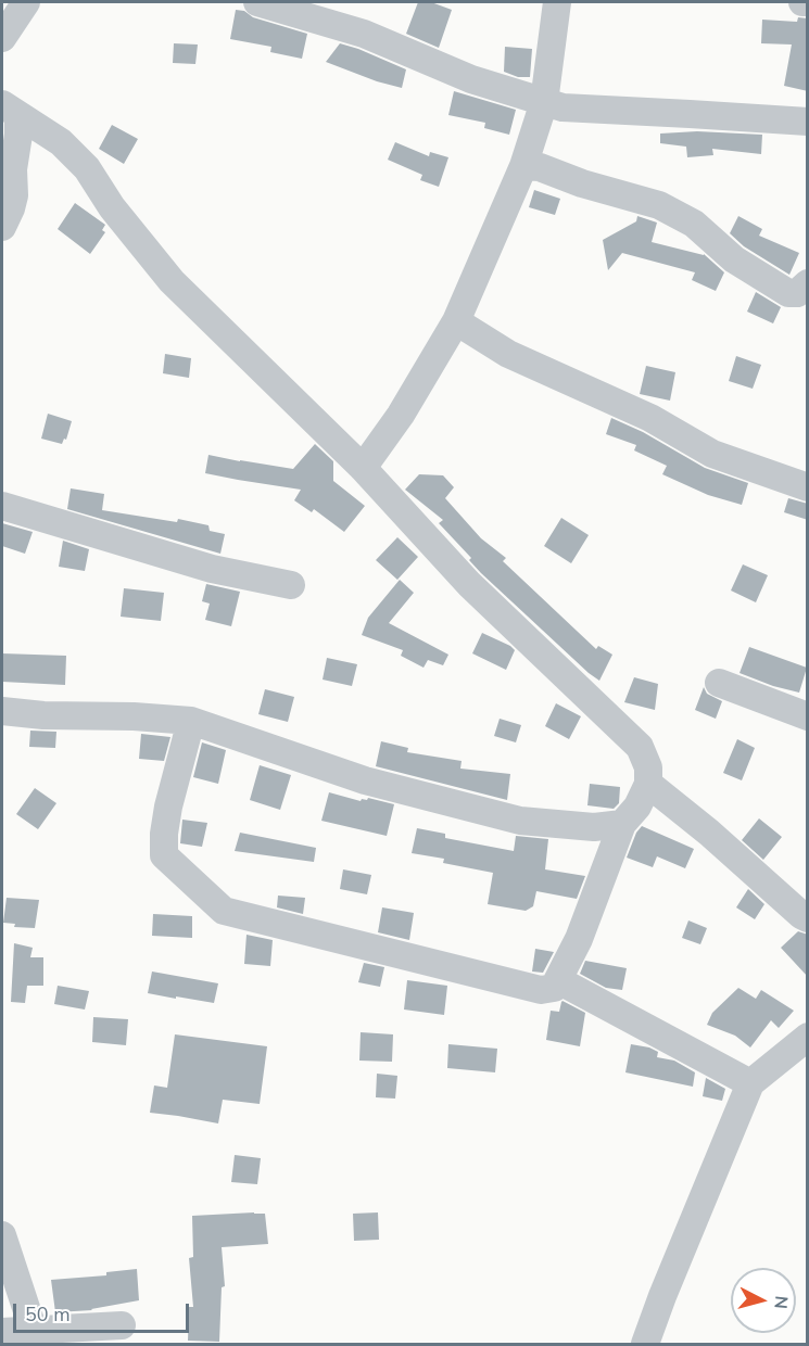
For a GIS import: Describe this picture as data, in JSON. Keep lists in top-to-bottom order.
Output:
{
  "scale_bar": "50 m",
  "north": "right"
}
